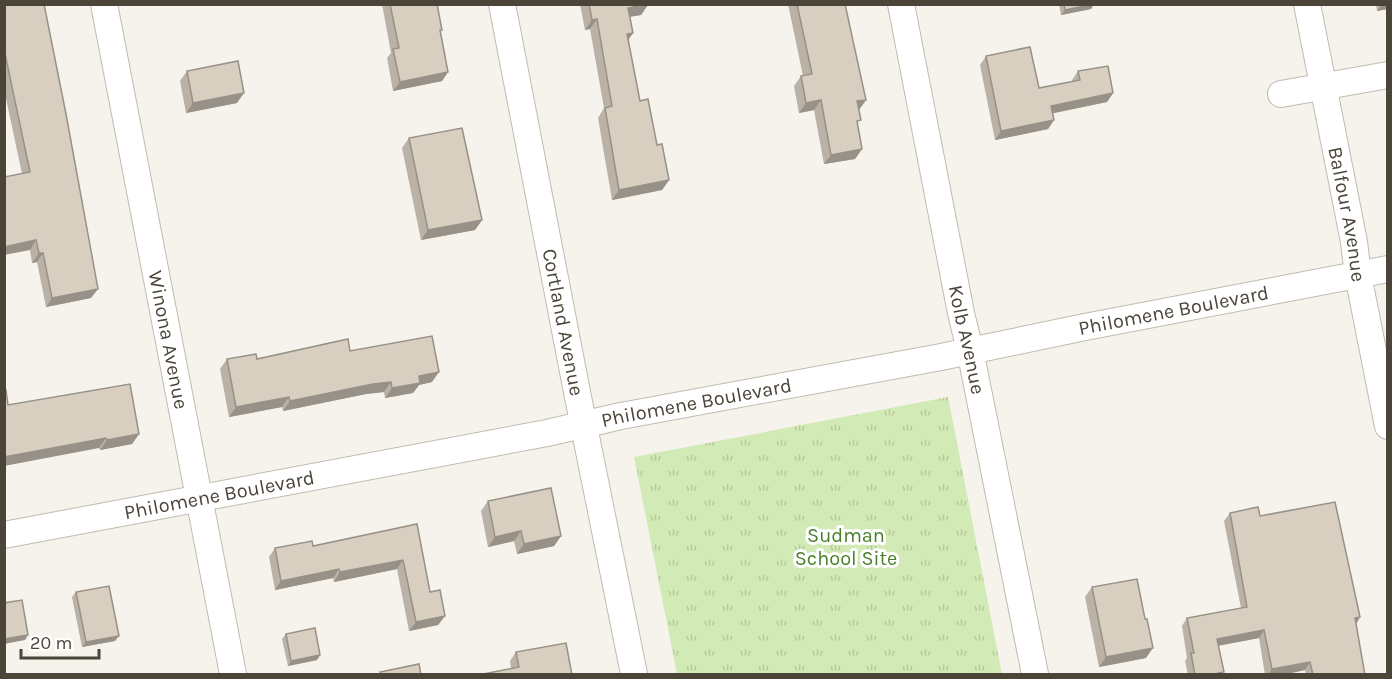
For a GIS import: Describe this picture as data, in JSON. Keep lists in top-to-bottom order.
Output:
{
  "streets": {
    "street": [
      "Balfour Avenue",
      "Philomene Boulevard",
      "Cortland Avenue",
      "Winona Avenue",
      "Kolb Avenue"
    ]
  },
  "crossings": [
    ["Balfour Avenue", "Philomene Boulevard"],
    ["Philomene Boulevard", "Cortland Avenue"],
    ["Philomene Boulevard", "Winona Avenue"],
    ["Philomene Boulevard", "Kolb Avenue"]
  ],
  "parks": ["Sudman School Site"],
  "scale_bar": "20 m"
}
